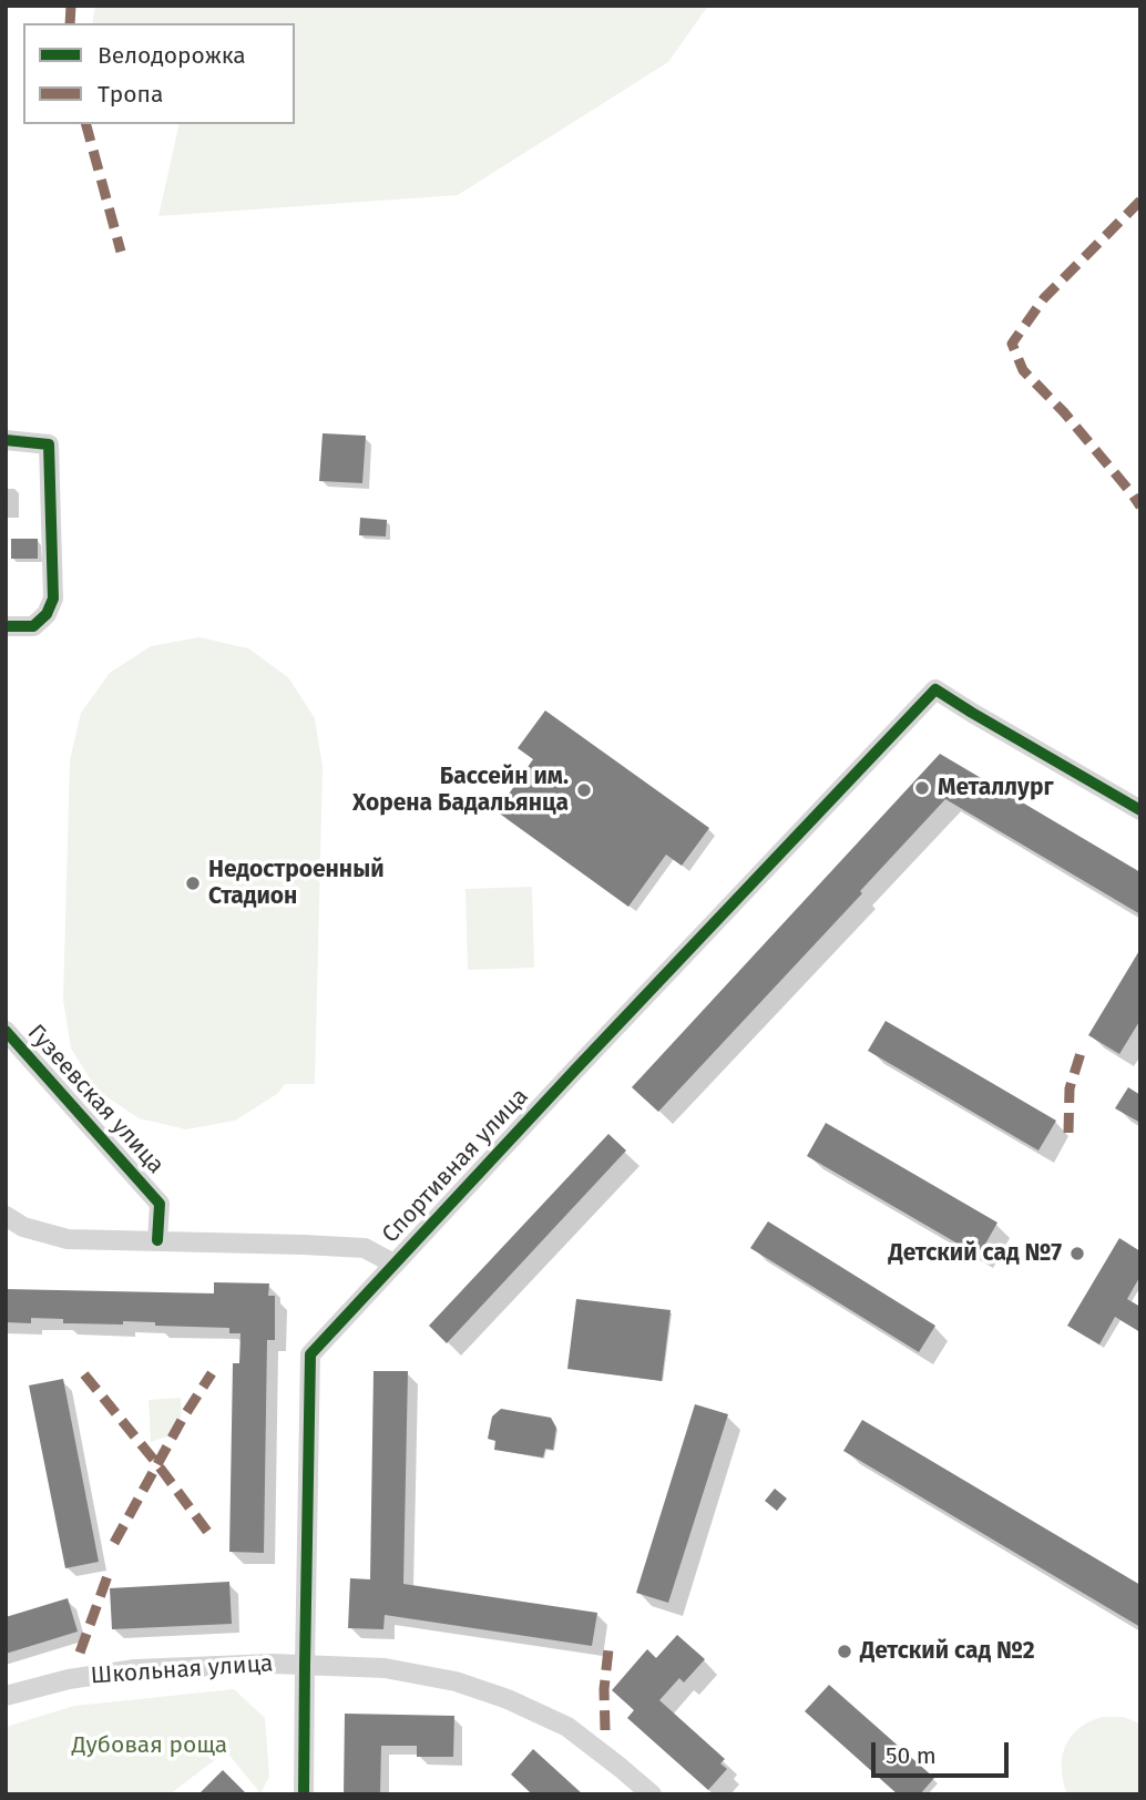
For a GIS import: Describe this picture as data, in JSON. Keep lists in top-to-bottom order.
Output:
{
  "streets": {
    "street": ["Гузеевская улица", "Спортивная улица", "Школьная улица"]
  },
  "crossings": [
    ["Спортивная улица", "Школьная улица"]
  ],
  "parks": ["Дубовая роща"],
  "places": [
    "Металлург",
    "Бассейн им. Хорена Бадальянца",
    "Недостроенный Стадион",
    "Детский сад №7",
    "Детский сад №2"
  ],
  "legend": ["Велодорожка", "Тропа"],
  "scale_bar": "50 m"
}
